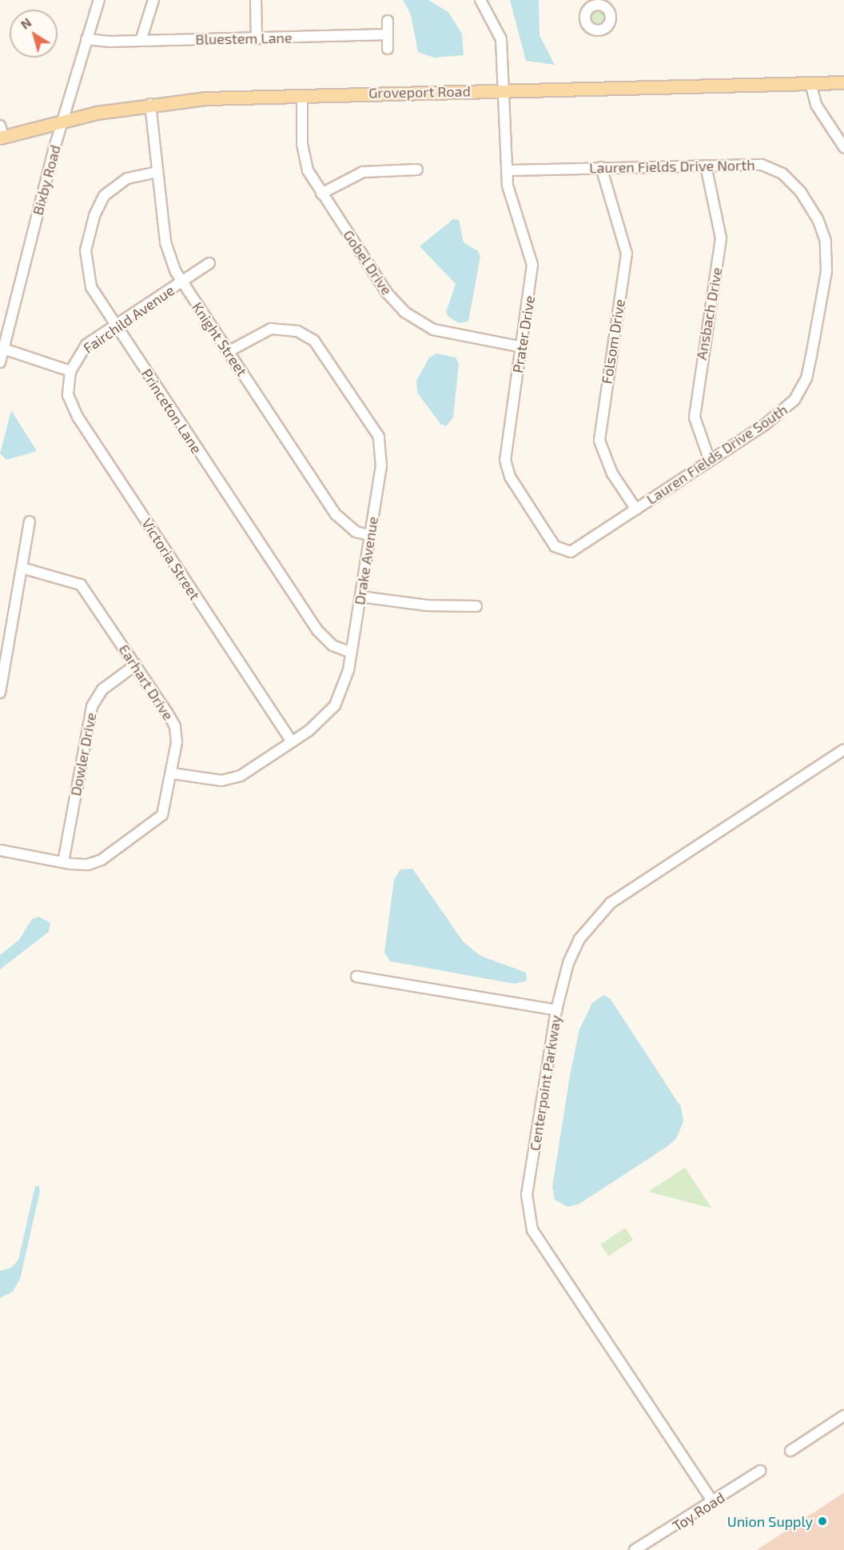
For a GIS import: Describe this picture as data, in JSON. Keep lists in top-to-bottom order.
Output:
{
  "streets": {
    "main road": ["Groveport Road"],
    "street": [
      "Bluestem Lane",
      "Lauren Fields Drive North",
      "Bixby Road",
      "Gobel Drive",
      "Ansbach Drive",
      "Fairchild Avenue",
      "Prater Drive",
      "Knight Street",
      "Folsom Drive",
      "Princeton Lane",
      "Lauren Fields Drive South",
      "Victoria Street",
      "Drake Avenue",
      "Earhart Drive",
      "Dowler Drive",
      "Centerpoint Parkway",
      "Toy Road"
    ]
  },
  "crossings": [
    ["Bluestem Lane", "Bixby Road"],
    ["Groveport Road", "Bixby Road"],
    ["Groveport Road", "Gobel Drive"],
    ["Groveport Road", "Prater Drive"],
    ["Groveport Road", "Knight Street"],
    ["Lauren Fields Drive North", "Ansbach Drive"],
    ["Lauren Fields Drive North", "Prater Drive"],
    ["Lauren Fields Drive North", "Folsom Drive"],
    ["Lauren Fields Drive North", "Lauren Fields Drive South"],
    ["Gobel Drive", "Prater Drive"],
    ["Ansbach Drive", "Lauren Fields Drive South"],
    ["Fairchild Avenue", "Knight Street"],
    ["Fairchild Avenue", "Princeton Lane"],
    ["Fairchild Avenue", "Victoria Street"],
    ["Prater Drive", "Lauren Fields Drive South"],
    ["Knight Street", "Princeton Lane"],
    ["Knight Street", "Drake Avenue"],
    ["Folsom Drive", "Lauren Fields Drive South"],
    ["Princeton Lane", "Drake Avenue"],
    ["Victoria Street", "Drake Avenue"],
    ["Drake Avenue", "Earhart Drive"],
    ["Earhart Drive", "Dowler Drive"],
    ["Centerpoint Parkway", "Toy Road"]
  ],
  "places": ["Union Supply"],
  "north": "top left"
}
